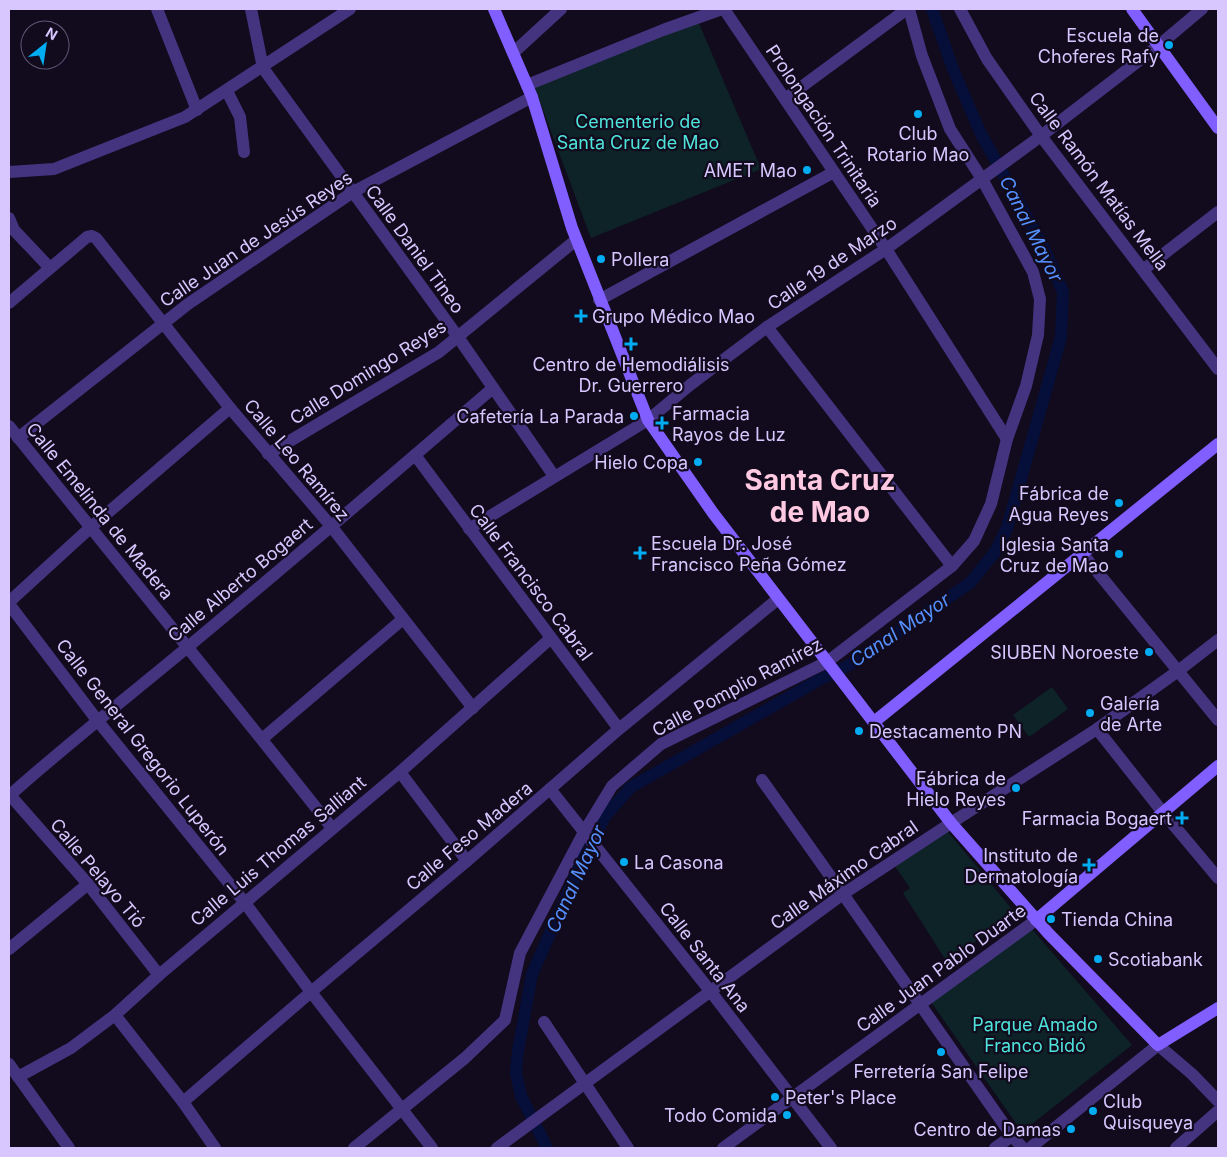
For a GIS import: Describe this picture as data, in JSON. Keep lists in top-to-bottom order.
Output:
{
  "streets": {
    "main road": ["Calle Juan Pablo Duarte"],
    "street": [
      "Prolongación Trinitaria",
      "Calle Ramón Matías Mella",
      "Calle Juan de Jesús Reyes",
      "Calle Daniel Tineo",
      "Calle 19 de Marzo",
      "Calle Domingo Reyes",
      "Calle Leo Ramírez",
      "Calle Emelinda de Madera",
      "Calle Alberto Bogaert",
      "Calle Francisco Cabral",
      "Calle Pomplio Ramírez",
      "Calle General Gregorio Luperón",
      "Calle Feso Madera",
      "Calle Luis Thomas Salliant",
      "Calle Pelayo Tió",
      "Calle Máximo Cabral",
      "Calle Santa Ana"
    ]
  },
  "crossings": [
    ["Prolongación Trinitaria", "Calle 19 de Marzo"],
    ["Prolongación Trinitaria", "Calle Pomplio Ramírez"],
    ["Calle Ramón Matías Mella", "Calle 19 de Marzo"],
    ["Calle Juan de Jesús Reyes", "Calle Daniel Tineo"],
    ["Calle Juan de Jesús Reyes", "Calle Leo Ramírez"],
    ["Calle Juan de Jesús Reyes", "Calle Emelinda de Madera"],
    ["Calle Daniel Tineo", "Calle 19 de Marzo"],
    ["Calle Daniel Tineo", "Calle Domingo Reyes"],
    ["Calle Daniel Tineo", "Calle Alberto Bogaert"],
    ["Calle 19 de Marzo", "Calle Francisco Cabral"],
    ["Calle 19 de Marzo", "Calle Pomplio Ramírez"],
    ["Calle Domingo Reyes", "Calle Leo Ramírez"],
    ["Calle Leo Ramírez", "Calle Alberto Bogaert"],
    ["Calle Leo Ramírez", "Calle Luis Thomas Salliant"],
    ["Calle Emelinda de Madera", "Calle Alberto Bogaert"],
    ["Calle Emelinda de Madera", "Calle Luis Thomas Salliant"],
    ["Calle Alberto Bogaert", "Calle Francisco Cabral"],
    ["Calle Alberto Bogaert", "Calle General Gregorio Luperón"],
    ["Calle Alberto Bogaert", "Calle Pelayo Tió"],
    ["Calle Francisco Cabral", "Calle Feso Madera"],
    ["Calle Francisco Cabral", "Calle Luis Thomas Salliant"],
    ["Calle Pomplio Ramírez", "Calle General Gregorio Luperón"],
    ["Calle Pomplio Ramírez", "Calle Santa Ana"],
    ["Calle General Gregorio Luperón", "Calle Feso Madera"],
    ["Calle General Gregorio Luperón", "Calle Luis Thomas Salliant"],
    ["Calle Feso Madera", "Calle Santa Ana"],
    ["Calle Luis Thomas Salliant", "Calle Pelayo Tió"],
    ["Calle Máximo Cabral", "Calle Santa Ana"],
    ["Calle Santa Ana", "Calle Juan Pablo Duarte"]
  ],
  "districts": ["Santa Cruz de Mao"],
  "water": ["Canal Mayor"],
  "parks": ["Cementerio de Santa Cruz de Mao", "Parque Amado Franco Bidó"],
  "places": {
    "other": [
      "Escuela de Choferes Rafy",
      "Club Rotario Mao",
      "AMET Mao",
      "Pollera",
      "Cafetería La Parada",
      "Hielo Copa",
      "Fábrica de Agua Reyes",
      "Iglesia Santa Cruz de Mao",
      "SIUBEN Noroeste",
      "Galería de Arte",
      "Destacamento PN",
      "Fábrica de Hielo Reyes",
      "La Casona",
      "Tienda China",
      "Scotiabank",
      "Ferretería San Felipe",
      "Peter's Place",
      "Club Quisqueya",
      "Todo Comida",
      "Centro de Damas"
    ],
    "health": [
      "Grupo Médico Mao",
      "Centro de Hemodiálisis Dr. Guerrero",
      "Farmacia Rayos de Luz",
      "Escuela Dr. José Francisco Peña Gómez",
      "Farmacia Bogaert",
      "Instituto de Dermatología"
    ]
  },
  "north": "top right"
}
